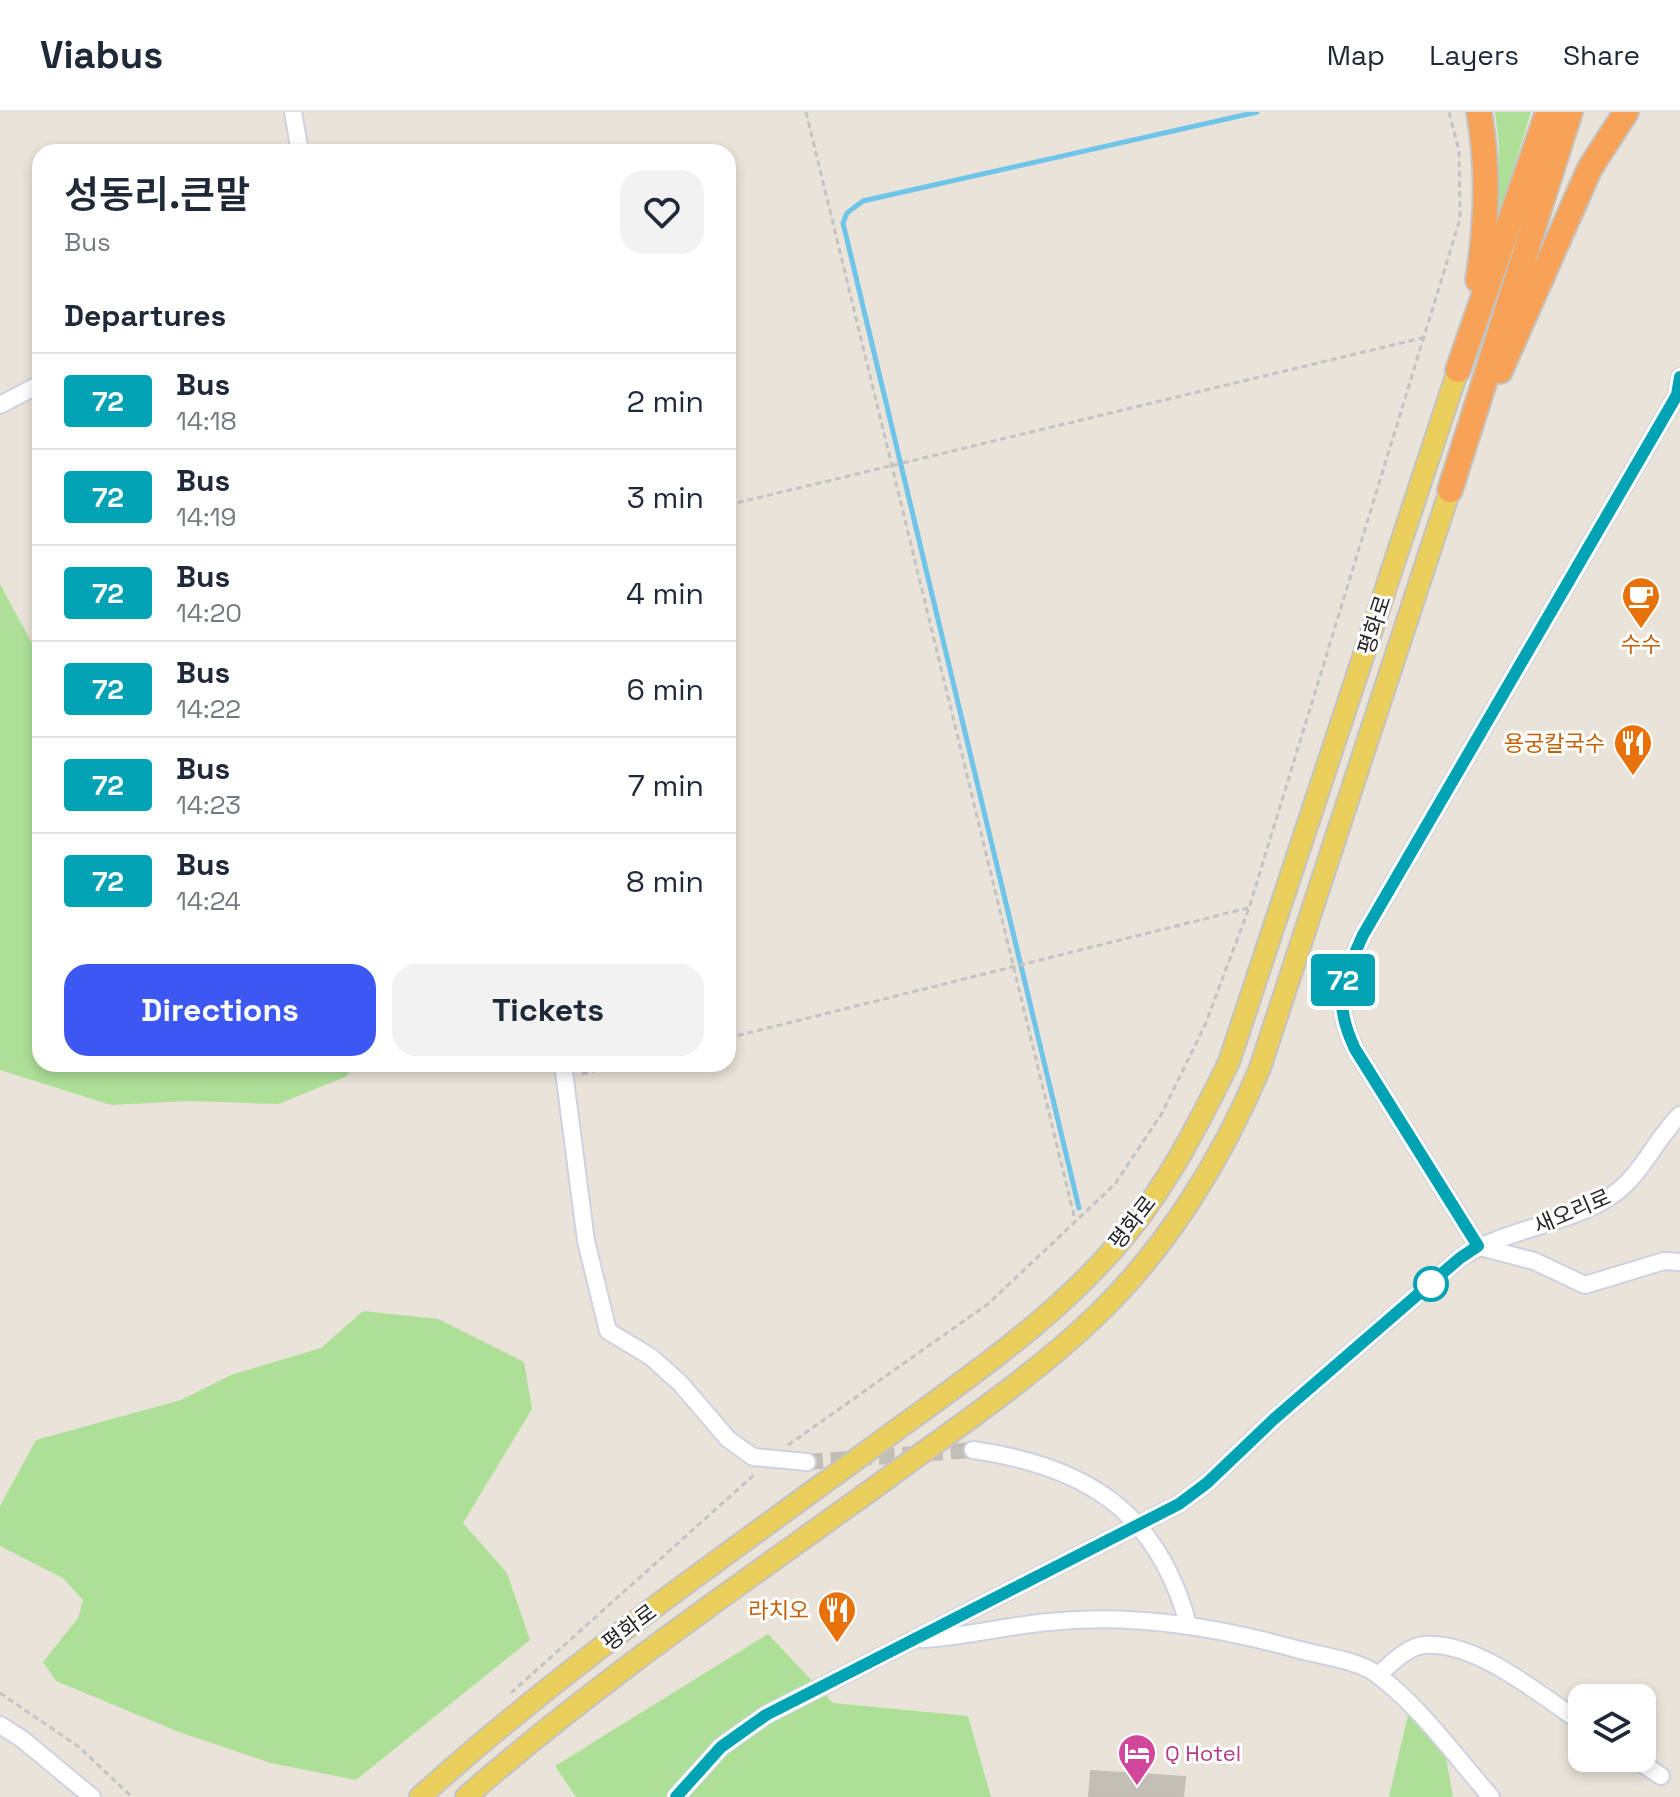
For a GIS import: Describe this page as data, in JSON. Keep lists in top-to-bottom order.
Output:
{
  "streets": {
    "main road": ["평화로"],
    "street": ["새오리로"]
  },
  "places": {
    "cafe": ["수수"],
    "restaurant": ["용궁칼국수", "라치오"],
    "hotel": ["Q Hotel"]
  },
  "lines": ["bus line 72"],
  "page": {
    "header": "Viabus",
    "nav": ["Map", "Layers", "Share"],
    "on_map": "72",
    "heading": [
      ["성동리.큰말", "Bus"],
      "Departures"
    ],
    "list": [
      {
        "mark": "72",
        "name": "Bus",
        "note": "14:18",
        "value": "2 min"
      },
      {
        "mark": "72",
        "name": "Bus",
        "note": "14:19",
        "value": "3 min"
      },
      {
        "mark": "72",
        "name": "Bus",
        "note": "14:20",
        "value": "4 min"
      },
      {
        "mark": "72",
        "name": "Bus",
        "note": "14:22",
        "value": "6 min"
      },
      {
        "mark": "72",
        "name": "Bus",
        "note": "14:23",
        "value": "7 min"
      },
      {
        "mark": "72",
        "name": "Bus",
        "note": "14:24",
        "value": "8 min"
      }
    ],
    "buttons": ["Directions", "Tickets"]
  }
}
